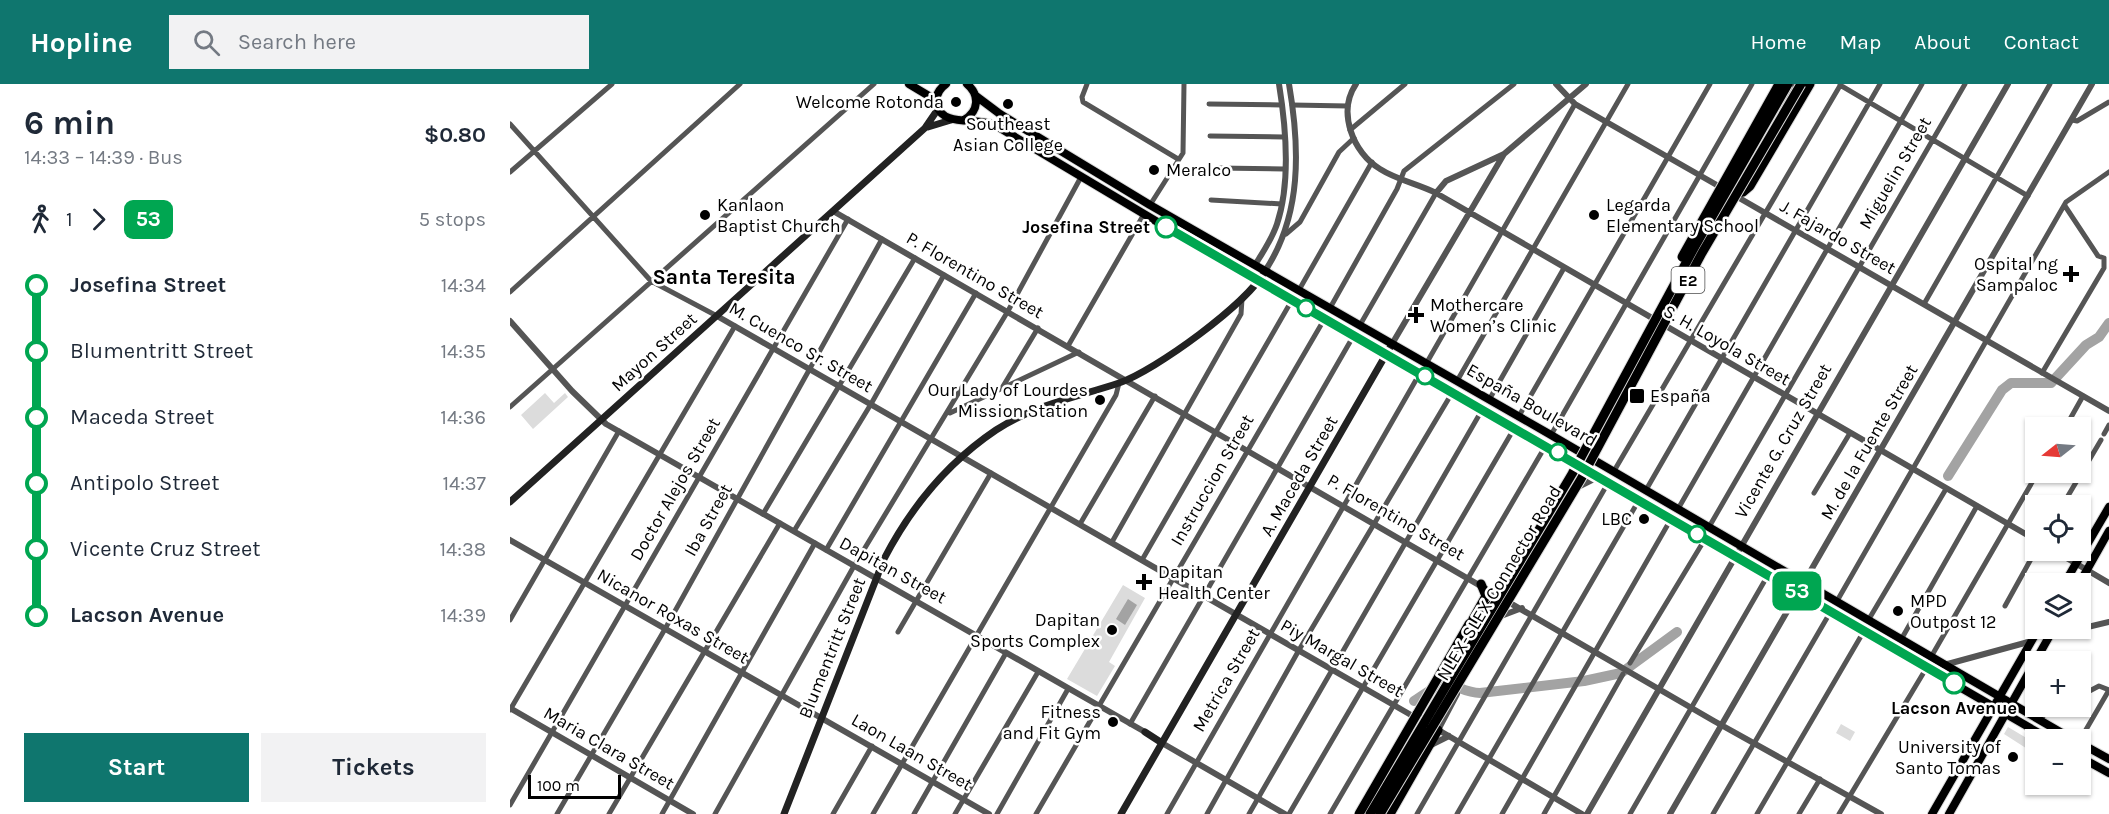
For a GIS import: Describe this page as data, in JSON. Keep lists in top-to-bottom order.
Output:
{
  "streets": {
    "highway": ["E2", "NLEX-SLEX Connector Road"],
    "main road": [
      "Mayon Street",
      "España Boulevard",
      "A. Maceda Street",
      "Dapitan Street",
      "Blumentritt Street"
    ],
    "street": [
      "Miguelin Street",
      "J. Fajardo Street",
      "P. Florentino Street",
      "S. H. Loyola Street",
      "M. Cuenco Sr. Street",
      "Vicente G. Cruz Street",
      "M. de la Fuente Street",
      "Instruccion Street",
      "Doctor Alejos Street",
      "Iba Street",
      "Nicanor Roxas Street",
      "Piy Margal Street",
      "Metrica Street",
      "Maria Clara Street",
      "Laon Laan Street"
    ]
  },
  "crossings": [
    ["Miguelin Street", "J. Fajardo Street"],
    ["Miguelin Street", "S. H. Loyola Street"],
    ["Miguelin Street", "España Boulevard"],
    ["J. Fajardo Street", "Vicente G. Cruz Street"],
    ["J. Fajardo Street", "M. de la Fuente Street"],
    ["P. Florentino Street", "Mayon Street"],
    ["P. Florentino Street", "Vicente G. Cruz Street"],
    ["P. Florentino Street", "M. de la Fuente Street"],
    ["P. Florentino Street", "A. Maceda Street"],
    ["P. Florentino Street", "Instruccion Street"],
    ["P. Florentino Street", "Doctor Alejos Street"],
    ["P. Florentino Street", "Iba Street"],
    ["P. Florentino Street", "Blumentritt Street"],
    ["P. Florentino Street", "Metrica Street"],
    ["S. H. Loyola Street", "Vicente G. Cruz Street"],
    ["S. H. Loyola Street", "M. de la Fuente Street"],
    ["S. H. Loyola Street", "A. Maceda Street"],
    ["M. Cuenco Sr. Street", "Mayon Street"],
    ["M. Cuenco Sr. Street", "Doctor Alejos Street"],
    ["M. Cuenco Sr. Street", "Iba Street"],
    ["M. Cuenco Sr. Street", "Blumentritt Street"],
    ["M. Cuenco Sr. Street", "Piy Margal Street"],
    ["Mayon Street", "España Boulevard"],
    ["Mayon Street", "Dapitan Street"],
    ["España Boulevard", "Vicente G. Cruz Street"],
    ["España Boulevard", "M. de la Fuente Street"],
    ["España Boulevard", "A. Maceda Street"],
    ["España Boulevard", "Instruccion Street"],
    ["España Boulevard", "Blumentritt Street"],
    ["España Boulevard", "Metrica Street"],
    ["A. Maceda Street", "Dapitan Street"],
    ["A. Maceda Street", "Piy Margal Street"],
    ["Instruccion Street", "Dapitan Street"],
    ["Instruccion Street", "Piy Margal Street"],
    ["Doctor Alejos Street", "Dapitan Street"],
    ["Doctor Alejos Street", "Nicanor Roxas Street"],
    ["Doctor Alejos Street", "Maria Clara Street"],
    ["Iba Street", "Dapitan Street"],
    ["Iba Street", "Nicanor Roxas Street"],
    ["Iba Street", "Maria Clara Street"],
    ["Dapitan Street", "Blumentritt Street"],
    ["Dapitan Street", "Metrica Street"],
    ["Nicanor Roxas Street", "Blumentritt Street"],
    ["Nicanor Roxas Street", "Laon Laan Street"],
    ["Blumentritt Street", "Piy Margal Street"],
    ["Blumentritt Street", "Laon Laan Street"],
    ["Piy Margal Street", "Metrica Street"]
  ],
  "districts": ["Santa Teresita"],
  "places": {
    "other": [
      "Welcome Rotonda",
      "Southeast Asian College",
      "Meralco",
      "Kanlaon Baptist Church",
      "Legarda Elementary School",
      "Josefina Street",
      "Our Lady of Lourdes Mission Station",
      "LBC",
      "MPD Outpost 12",
      "Dapitan Sports Complex",
      "Lacson Avenue",
      "Fitness and Fit Gym",
      "University of Santo Tomas"
    ],
    "health": ["Ospital ng Sampaloc", "Mothercare Women’s Clinic", "Dapitan Health Center"],
    "transit": ["España"]
  },
  "lines": ["bus line 53"],
  "scale_bar": "100 m",
  "north": "left",
  "page": {
    "header": "Hopline",
    "search": "Search here",
    "nav": [
      "Home",
      "Map",
      "About",
      "Contact"
    ],
    "heading": ["6 min", "14:33 – 14:39 · Bus", "$0.80"],
    "on_map": "53",
    "legs": ["1", "53", "5 stops"],
    "list": [
      {
        "name": "Josefina Street",
        "value": "14:34"
      },
      {
        "name": "Blumentritt Street",
        "value": "14:35"
      },
      {
        "name": "Maceda Street",
        "value": "14:36"
      },
      {
        "name": "Antipolo Street",
        "value": "14:37"
      },
      {
        "name": "Vicente Cruz Street",
        "value": "14:38"
      },
      {
        "name": "Lacson Avenue",
        "value": "14:39"
      }
    ],
    "map_buttons": ["+", "−"],
    "buttons": ["Start", "Tickets"],
    "scale": "100 m"
  }
}
